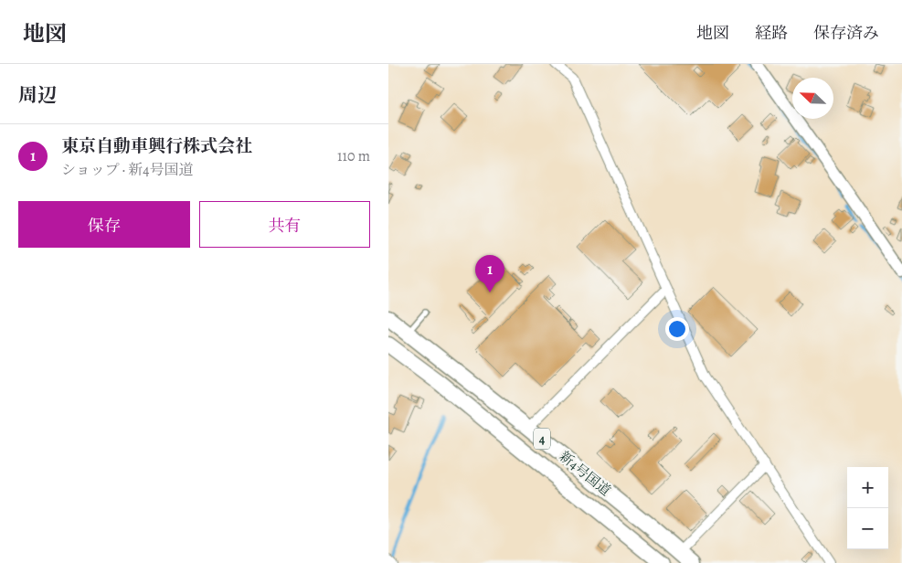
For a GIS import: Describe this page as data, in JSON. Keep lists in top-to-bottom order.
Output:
{
  "streets": {
    "highway": ["4", "新4号国道"]
  },
  "north": "top left",
  "page": {
    "header": "地図",
    "nav": ["地図", "経路", "保存済み"],
    "heading": "周辺",
    "list": [
      {
        "mark": "1",
        "name": "東京自動車興行株式会社",
        "note": "ショップ · 新4号国道",
        "value": "110 m"
      }
    ],
    "buttons": ["保存", "共有"],
    "pins": "1",
    "map_buttons": ["+", "−"]
  }
}
